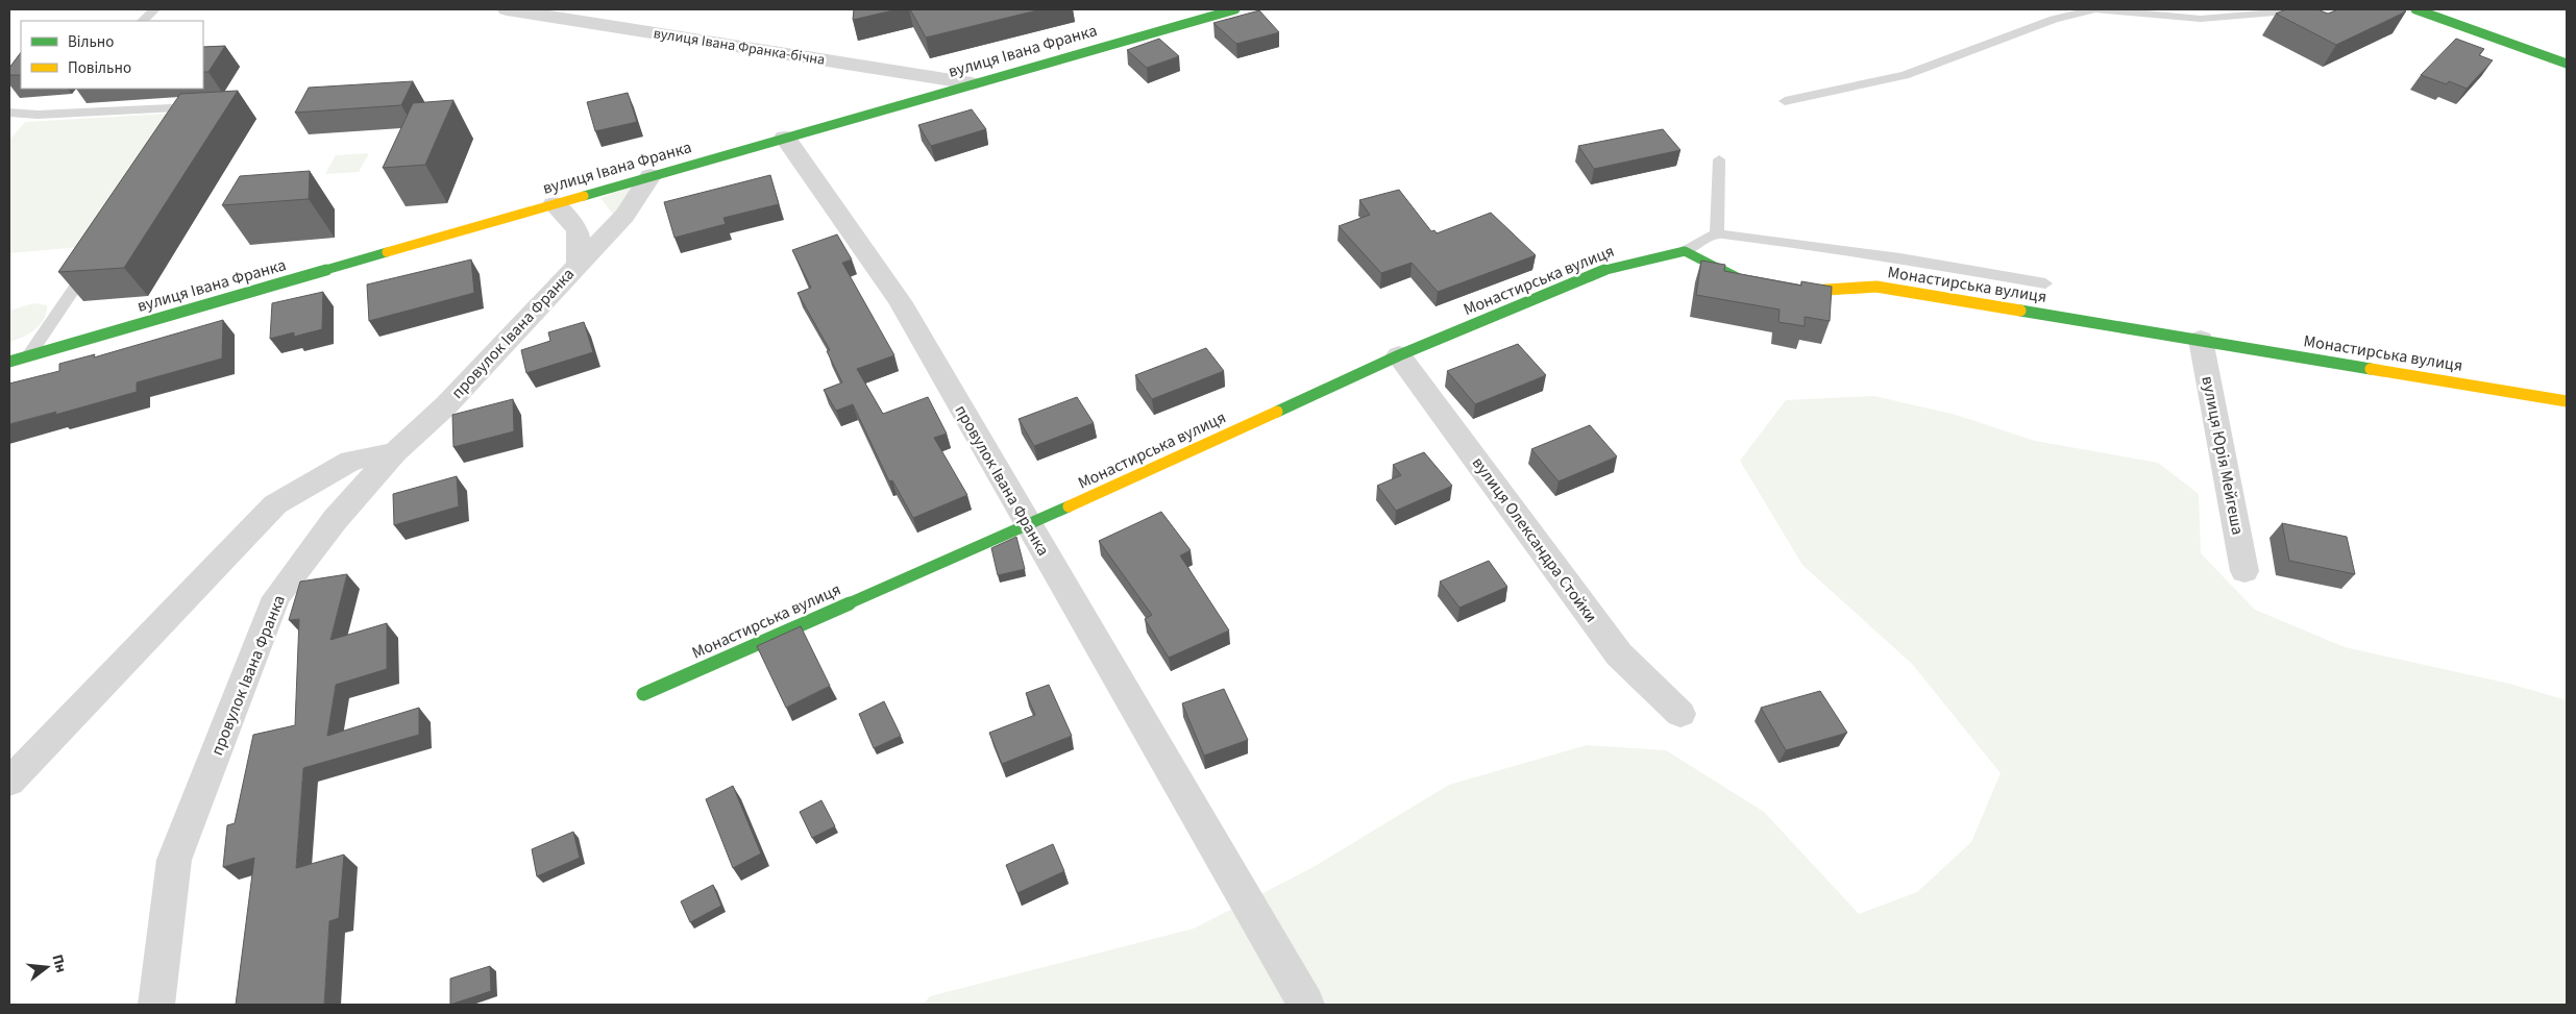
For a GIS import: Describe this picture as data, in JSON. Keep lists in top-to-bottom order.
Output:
{
  "streets": {
    "street": [
      "вулиця Івана Франка-бічна",
      "вулиця Івана Франка",
      "Монастирська вулиця",
      "провулок Івана Франка",
      "вулиця Юрія Мейгеша",
      "вулиця Олександра Стойки"
    ]
  },
  "crossings": [
    ["вулиця Івана Франка-бічна", "вулиця Івана Франка"],
    ["вулиця Івана Франка", "провулок Івана Франка"],
    ["Монастирська вулиця", "провулок Івана Франка"],
    ["Монастирська вулиця", "вулиця Юрія Мейгеша"],
    ["Монастирська вулиця", "вулиця Олександра Стойки"]
  ],
  "legend": ["Вільно", "Повільно"],
  "north": "right"
}
